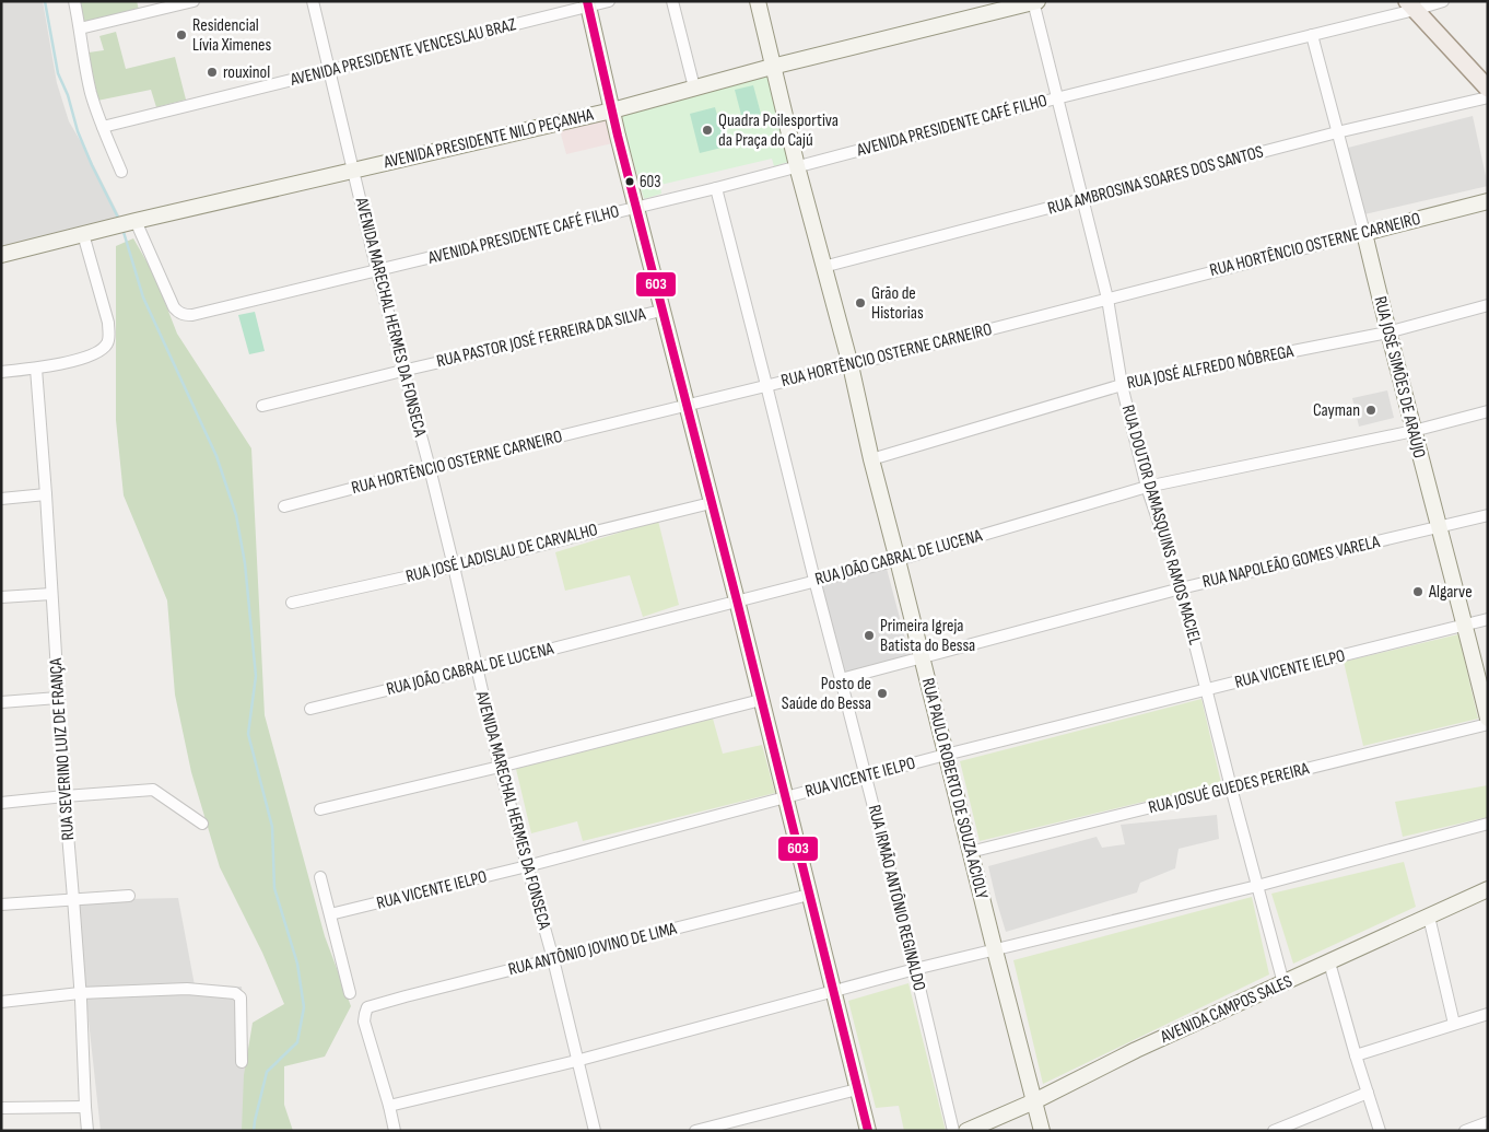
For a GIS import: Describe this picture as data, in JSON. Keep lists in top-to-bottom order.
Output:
{
  "streets": {
    "street": [
      "AVENIDA PRESIDENTE VENCESLAU BRAZ",
      "AVENIDA PRESIDENTE CAFÉ FILHO",
      "AVENIDA PRESIDENTE NILO PEÇANHA",
      "RUA AMBROSINA SOARES DOS SANTOS",
      "RUA HORTÊNCIO OSTERNE CARNEIRO",
      "AVENIDA MARECHAL HERMES DA FONSECA",
      "RUA PASTOR JOSÉ FERREIRA DA SILVA",
      "RUA JOSÉ ALFREDO NÓBREGA",
      "RUA JOSÉ SIMÕES DE ARAÚJO",
      "RUA DOUTOR DAMASQUINS RAMOS MACIEL",
      "RUA JOSÉ LADISLAU DE CARVALHO",
      "RUA JOÃO CABRAL DE LUCENA",
      "RUA NAPOLEÃO GOMES VARELA",
      "RUA VICENTE IELPO",
      "RUA SEVERINO LUIZ DE FRANÇA",
      "RUA PAULO ROBERTO DE SOUZA ACIOLY",
      "RUA JOSUÉ GUEDES PEREIRA",
      "RUA IRMÃO ANTÔNIO REGINALDO",
      "RUA ANTÔNIO JOVINO DE LIMA",
      "AVENIDA CAMPOS SALES"
    ]
  },
  "crossings": [
    ["AVENIDA PRESIDENTE VENCESLAU BRAZ", "AVENIDA MARECHAL HERMES DA FONSECA"],
    ["AVENIDA PRESIDENTE CAFÉ FILHO", "AVENIDA PRESIDENTE NILO PEÇANHA"],
    ["AVENIDA PRESIDENTE CAFÉ FILHO", "AVENIDA MARECHAL HERMES DA FONSECA"],
    ["AVENIDA PRESIDENTE CAFÉ FILHO", "RUA JOSÉ SIMÕES DE ARAÚJO"],
    ["AVENIDA PRESIDENTE CAFÉ FILHO", "RUA DOUTOR DAMASQUINS RAMOS MACIEL"],
    ["AVENIDA PRESIDENTE CAFÉ FILHO", "RUA PAULO ROBERTO DE SOUZA ACIOLY"],
    ["AVENIDA PRESIDENTE CAFÉ FILHO", "RUA IRMÃO ANTÔNIO REGINALDO"],
    ["AVENIDA PRESIDENTE NILO PEÇANHA", "AVENIDA MARECHAL HERMES DA FONSECA"],
    ["AVENIDA PRESIDENTE NILO PEÇANHA", "RUA DOUTOR DAMASQUINS RAMOS MACIEL"],
    ["AVENIDA PRESIDENTE NILO PEÇANHA", "RUA PAULO ROBERTO DE SOUZA ACIOLY"],
    ["RUA AMBROSINA SOARES DOS SANTOS", "RUA JOSÉ SIMÕES DE ARAÚJO"],
    ["RUA AMBROSINA SOARES DOS SANTOS", "RUA DOUTOR DAMASQUINS RAMOS MACIEL"],
    ["RUA AMBROSINA SOARES DOS SANTOS", "RUA PAULO ROBERTO DE SOUZA ACIOLY"],
    ["RUA HORTÊNCIO OSTERNE CARNEIRO", "AVENIDA MARECHAL HERMES DA FONSECA"],
    ["RUA HORTÊNCIO OSTERNE CARNEIRO", "RUA JOSÉ SIMÕES DE ARAÚJO"],
    ["RUA HORTÊNCIO OSTERNE CARNEIRO", "RUA DOUTOR DAMASQUINS RAMOS MACIEL"],
    ["RUA HORTÊNCIO OSTERNE CARNEIRO", "RUA PAULO ROBERTO DE SOUZA ACIOLY"],
    ["RUA HORTÊNCIO OSTERNE CARNEIRO", "RUA IRMÃO ANTÔNIO REGINALDO"],
    ["AVENIDA MARECHAL HERMES DA FONSECA", "RUA PASTOR JOSÉ FERREIRA DA SILVA"],
    ["AVENIDA MARECHAL HERMES DA FONSECA", "RUA JOSÉ LADISLAU DE CARVALHO"],
    ["AVENIDA MARECHAL HERMES DA FONSECA", "RUA JOÃO CABRAL DE LUCENA"],
    ["AVENIDA MARECHAL HERMES DA FONSECA", "RUA VICENTE IELPO"],
    ["AVENIDA MARECHAL HERMES DA FONSECA", "RUA ANTÔNIO JOVINO DE LIMA"],
    ["RUA JOSÉ ALFREDO NÓBREGA", "RUA JOSÉ SIMÕES DE ARAÚJO"],
    ["RUA JOSÉ ALFREDO NÓBREGA", "RUA DOUTOR DAMASQUINS RAMOS MACIEL"],
    ["RUA JOSÉ ALFREDO NÓBREGA", "RUA PAULO ROBERTO DE SOUZA ACIOLY"],
    ["RUA JOSÉ SIMÕES DE ARAÚJO", "RUA JOÃO CABRAL DE LUCENA"],
    ["RUA JOSÉ SIMÕES DE ARAÚJO", "RUA NAPOLEÃO GOMES VARELA"],
    ["RUA JOSÉ SIMÕES DE ARAÚJO", "RUA VICENTE IELPO"],
    ["RUA DOUTOR DAMASQUINS RAMOS MACIEL", "RUA JOÃO CABRAL DE LUCENA"],
    ["RUA DOUTOR DAMASQUINS RAMOS MACIEL", "RUA NAPOLEÃO GOMES VARELA"],
    ["RUA DOUTOR DAMASQUINS RAMOS MACIEL", "RUA VICENTE IELPO"],
    ["RUA DOUTOR DAMASQUINS RAMOS MACIEL", "RUA JOSUÉ GUEDES PEREIRA"],
    ["RUA DOUTOR DAMASQUINS RAMOS MACIEL", "AVENIDA CAMPOS SALES"],
    ["RUA JOÃO CABRAL DE LUCENA", "RUA PAULO ROBERTO DE SOUZA ACIOLY"],
    ["RUA JOÃO CABRAL DE LUCENA", "RUA IRMÃO ANTÔNIO REGINALDO"],
    ["RUA NAPOLEÃO GOMES VARELA", "RUA PAULO ROBERTO DE SOUZA ACIOLY"],
    ["RUA NAPOLEÃO GOMES VARELA", "RUA IRMÃO ANTÔNIO REGINALDO"],
    ["RUA VICENTE IELPO", "RUA PAULO ROBERTO DE SOUZA ACIOLY"],
    ["RUA VICENTE IELPO", "RUA IRMÃO ANTÔNIO REGINALDO"],
    ["RUA PAULO ROBERTO DE SOUZA ACIOLY", "RUA JOSUÉ GUEDES PEREIRA"],
    ["RUA PAULO ROBERTO DE SOUZA ACIOLY", "AVENIDA CAMPOS SALES"]
  ],
  "places": [
    "Residencial Lívia Ximenes",
    "rouxinol",
    "Quadra Poilesportiva da Praça do Cajú",
    "603",
    "Grão de Historias",
    "Cayman",
    "Algarve",
    "Primeira Igreja Batista do Bessa",
    "Posto de Saúde do Bessa"
  ],
  "lines": ["transit line 603"]
}
